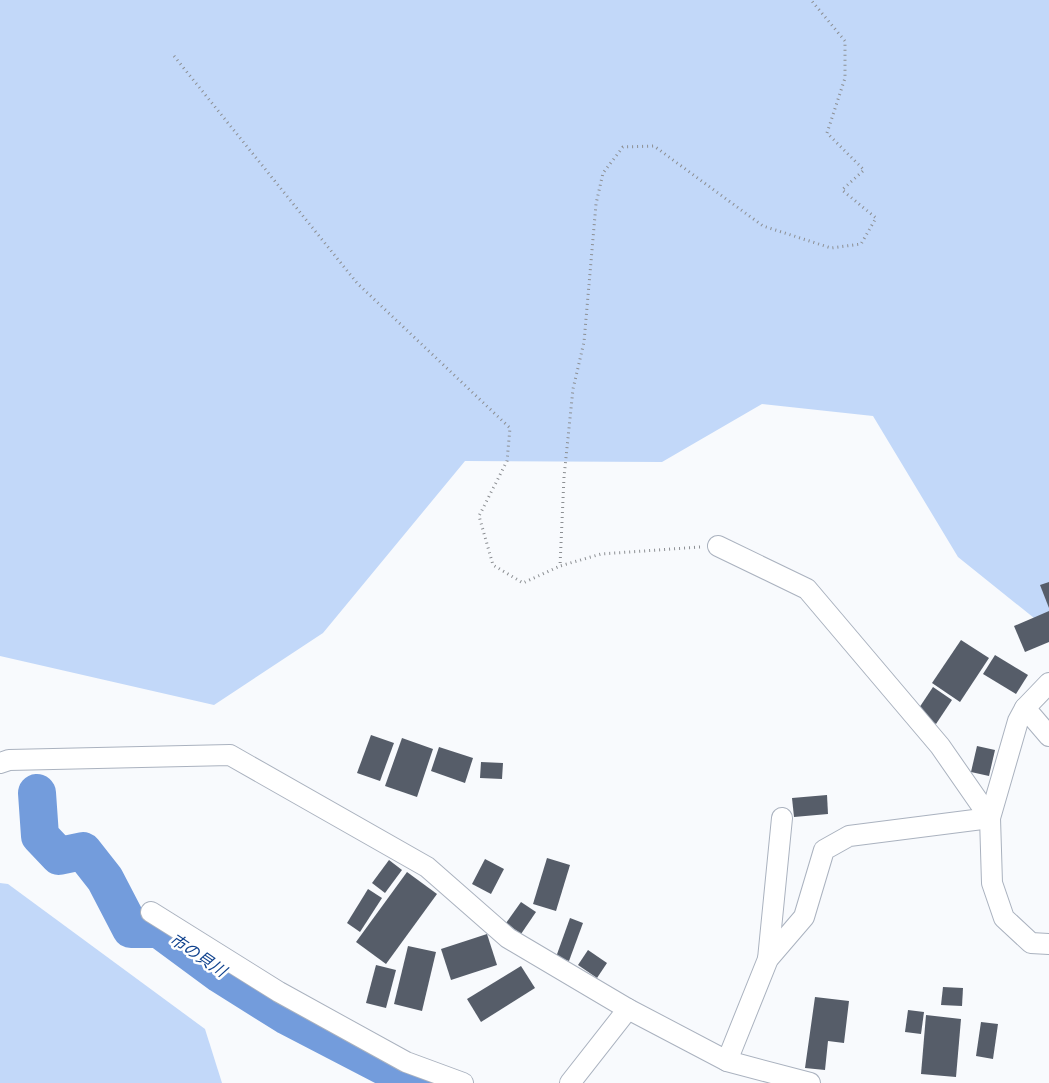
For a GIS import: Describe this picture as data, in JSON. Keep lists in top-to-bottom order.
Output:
{
  "water": ["市の貝川"]
}
